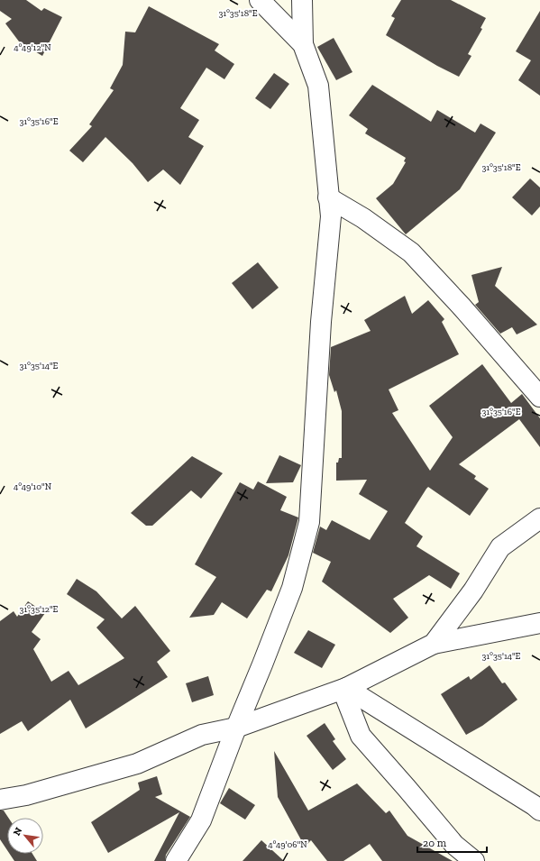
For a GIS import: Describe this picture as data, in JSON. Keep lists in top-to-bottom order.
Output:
{
  "scale_bar": "20 m",
  "north": "top left",
  "coordinates": [
    "31°35'18\"E",
    "4°49'12\"N",
    "31°35'16\"E",
    "31°35'14\"E",
    "4°49'10\"N",
    "31°35'12\"E",
    "4°49'06\"N"
  ]
}
